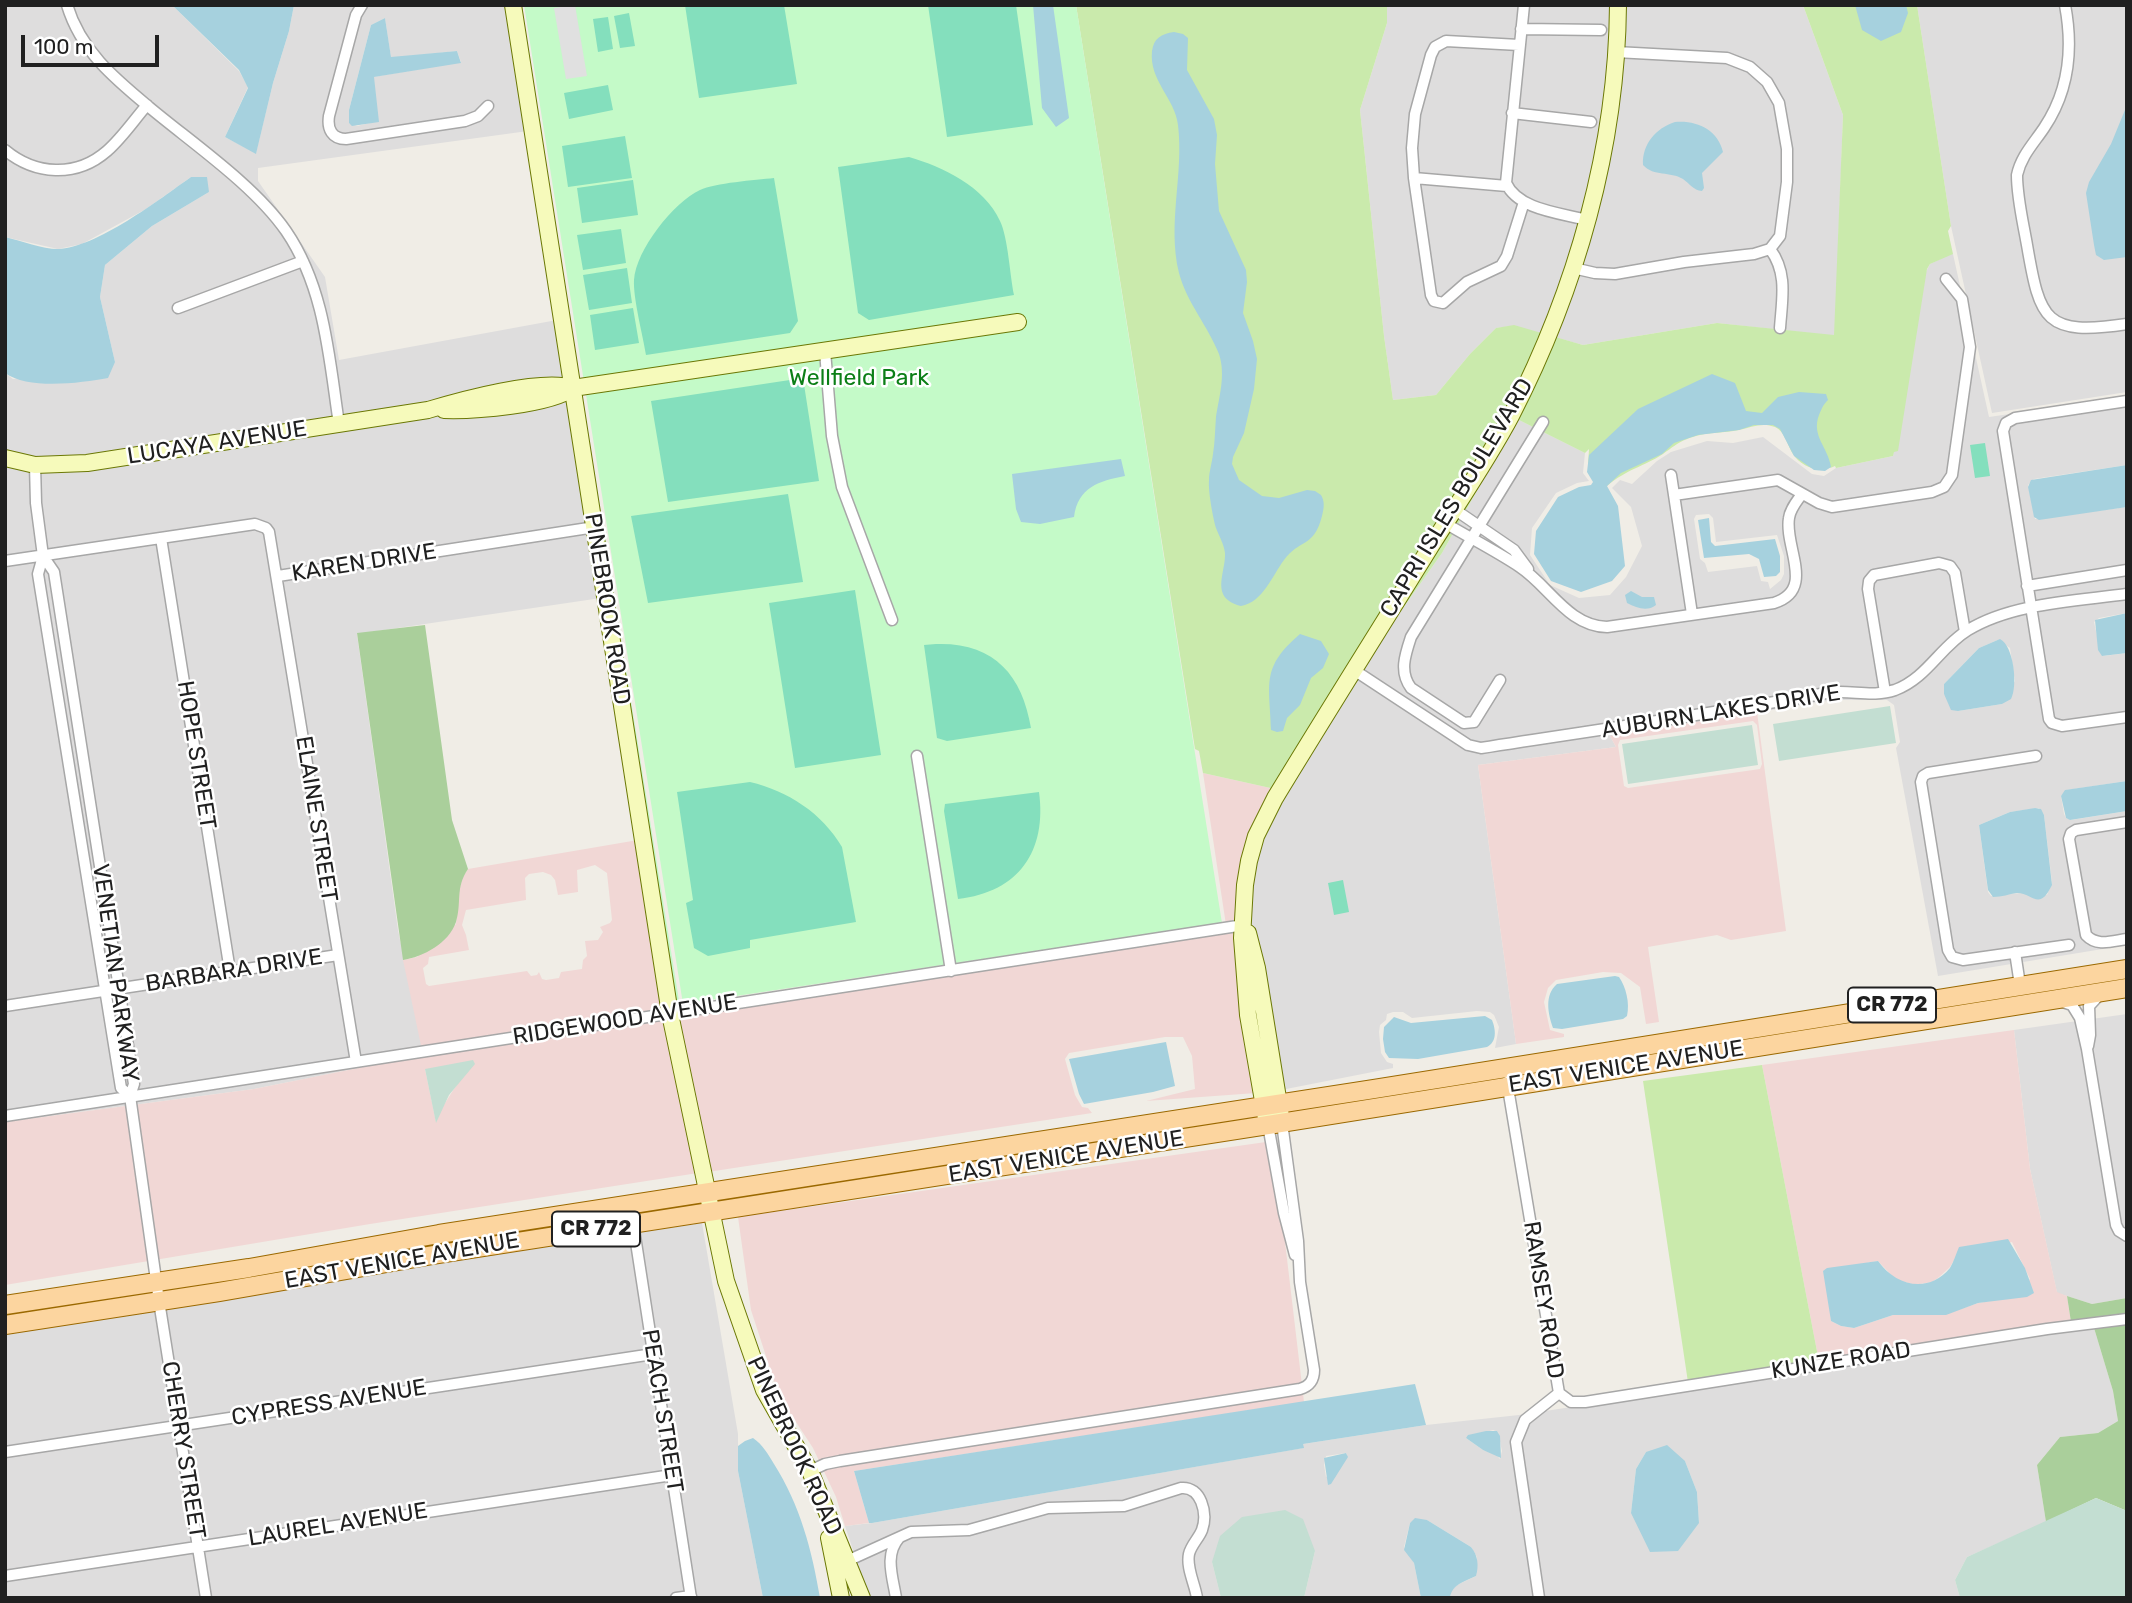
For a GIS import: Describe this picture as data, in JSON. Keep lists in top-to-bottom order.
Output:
{
  "streets": {
    "main road": ["CR 772", "EAST VENICE AVENUE"],
    "street": [
      "LUCAYA AVENUE",
      "CAPRI ISLES BOULEVARD",
      "KAREN DRIVE",
      "PINEBROOK ROAD",
      "AUBURN LAKES DRIVE",
      "HOPE STREET",
      "ELAINE STREET",
      "BARBARA DRIVE",
      "VENETIAN PARKWAY",
      "RIDGEWOOD AVENUE",
      "RAMSEY ROAD",
      "KUNZE ROAD",
      "CYPRESS AVENUE",
      "PEACH STREET",
      "CHERRY STREET",
      "LAUREL AVENUE"
    ]
  },
  "crossings": [
    ["LUCAYA AVENUE", "PINEBROOK ROAD"],
    ["LUCAYA AVENUE", "VENETIAN PARKWAY"],
    ["CAPRI ISLES BOULEVARD", "AUBURN LAKES DRIVE"],
    ["CAPRI ISLES BOULEVARD", "RIDGEWOOD AVENUE"],
    ["CAPRI ISLES BOULEVARD", "EAST VENICE AVENUE"],
    ["KAREN DRIVE", "PINEBROOK ROAD"],
    ["KAREN DRIVE", "HOPE STREET"],
    ["KAREN DRIVE", "ELAINE STREET"],
    ["KAREN DRIVE", "VENETIAN PARKWAY"],
    ["PINEBROOK ROAD", "RIDGEWOOD AVENUE"],
    ["PINEBROOK ROAD", "EAST VENICE AVENUE"],
    ["HOPE STREET", "BARBARA DRIVE"],
    ["ELAINE STREET", "BARBARA DRIVE"],
    ["ELAINE STREET", "RIDGEWOOD AVENUE"],
    ["BARBARA DRIVE", "VENETIAN PARKWAY"],
    ["VENETIAN PARKWAY", "RIDGEWOOD AVENUE"],
    ["VENETIAN PARKWAY", "CHERRY STREET"],
    ["RIDGEWOOD AVENUE", "CHERRY STREET"],
    ["EAST VENICE AVENUE", "RAMSEY ROAD"],
    ["EAST VENICE AVENUE", "PEACH STREET"],
    ["EAST VENICE AVENUE", "CHERRY STREET"],
    ["RAMSEY ROAD", "KUNZE ROAD"],
    ["CYPRESS AVENUE", "PEACH STREET"],
    ["CYPRESS AVENUE", "CHERRY STREET"],
    ["PEACH STREET", "LAUREL AVENUE"],
    ["CHERRY STREET", "LAUREL AVENUE"]
  ],
  "parks": ["Wellfield Park"],
  "scale_bar": "100 m"
}
